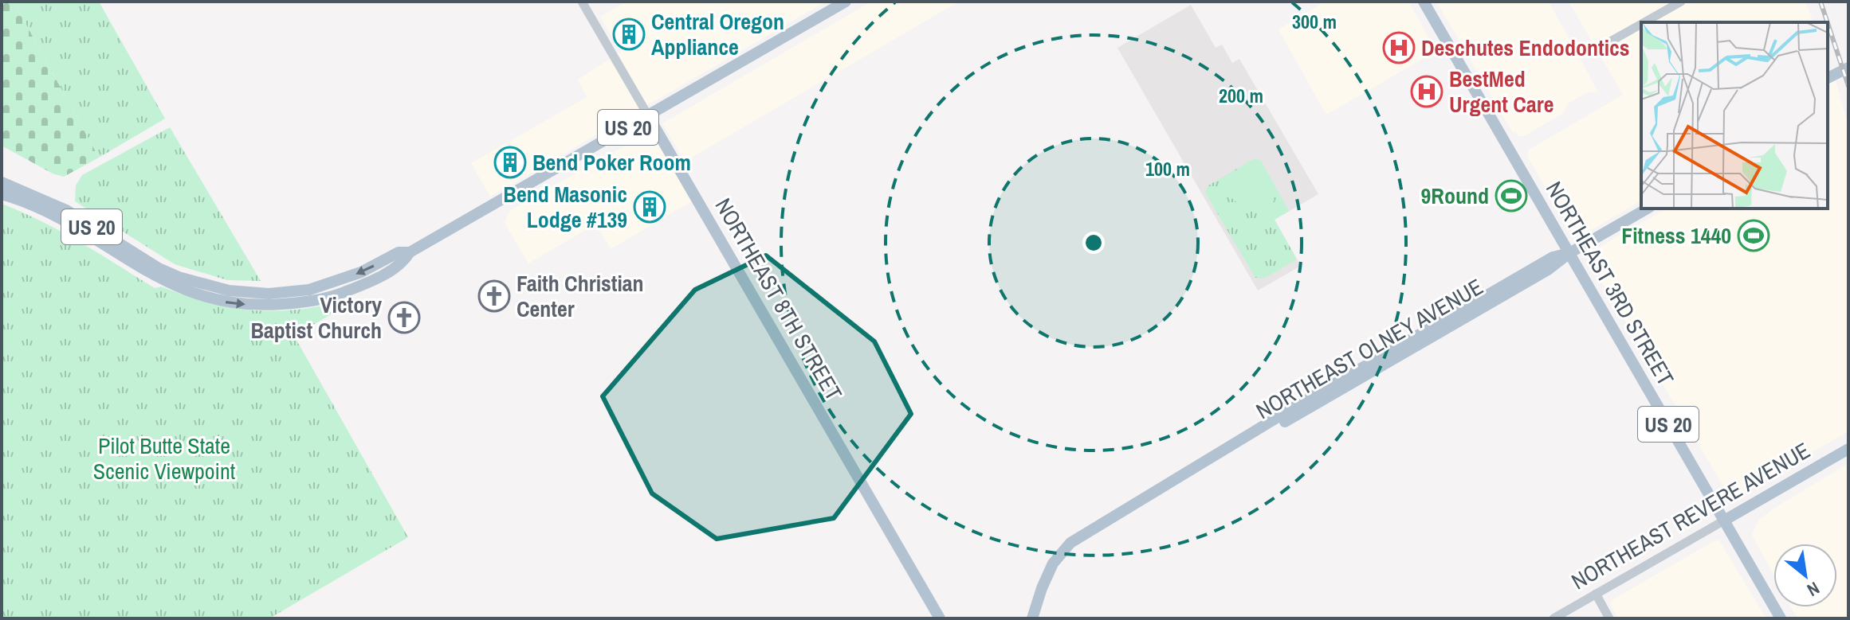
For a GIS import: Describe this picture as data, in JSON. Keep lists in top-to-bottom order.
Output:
{
  "streets": {
    "main road": [
      "US 20",
      "NORTHEAST 3RD STREET",
      "NORTHEAST 8TH STREET",
      "NORTHEAST OLNEY AVENUE",
      "NORTHEAST REVERE AVENUE"
    ]
  },
  "crossings": [
    ["US 20", "NORTHEAST 8TH STREET"],
    ["NORTHEAST 3RD STREET", "NORTHEAST OLNEY AVENUE"],
    ["NORTHEAST 3RD STREET", "NORTHEAST REVERE AVENUE"]
  ],
  "parks": ["Pilot Butte State Scenic Viewpoint"],
  "places": {
    "building": ["Central Oregon Appliance", "Bend Poker Room", "Bend Masonic Lodge #139"],
    "hospital": ["Deschutes Endodontics", "BestMed Urgent Care"],
    "sports": ["9Round", "Fitness 1440"],
    "church": ["Faith Christian Center", "Victory Baptist Church"]
  },
  "north": "bottom right",
  "rings": ["300 m", "200 m", "100 m"]
}
